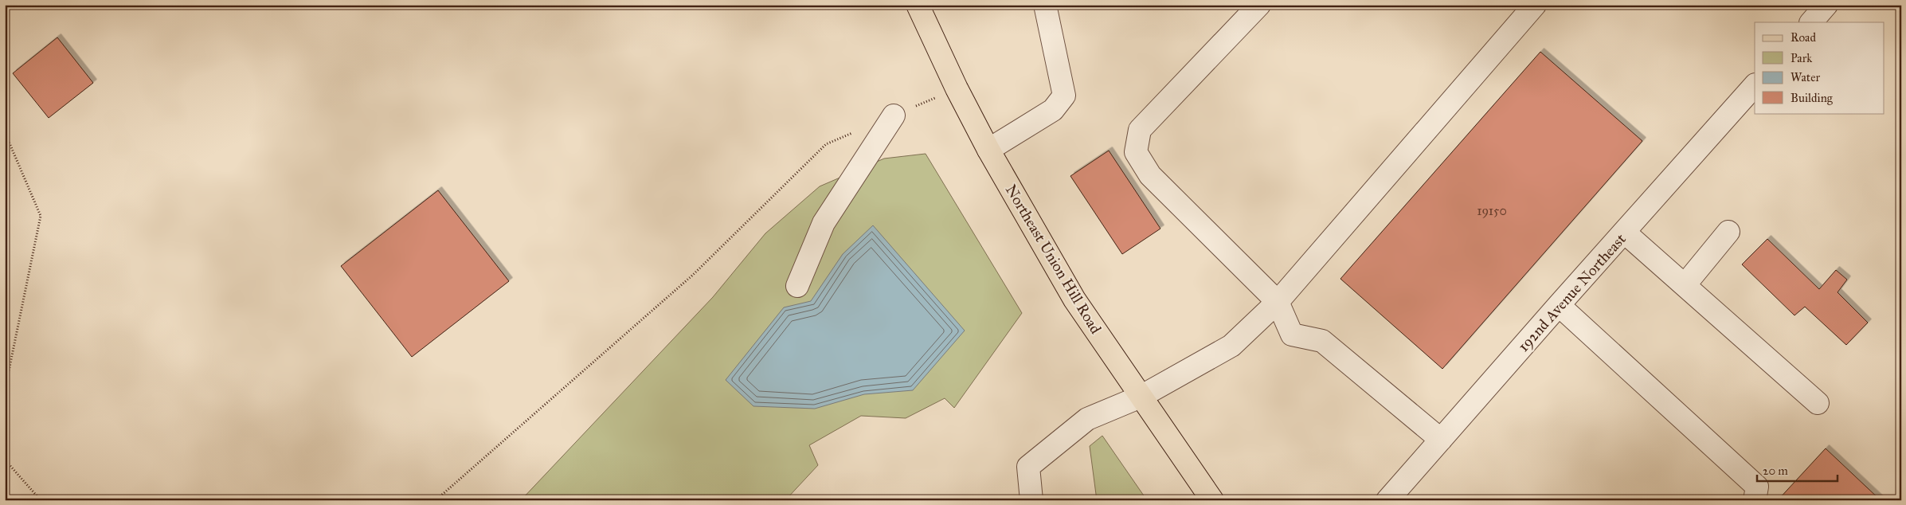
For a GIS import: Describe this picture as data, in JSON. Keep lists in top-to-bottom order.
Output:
{
  "streets": {
    "main road": ["Northeast Union Hill Road"],
    "street": ["192nd Avenue Northeast"]
  },
  "house_numbers": ["19150"],
  "legend": [
    "Road",
    "Park",
    "Water",
    "Building"
  ],
  "scale_bar": "20 m"
}
